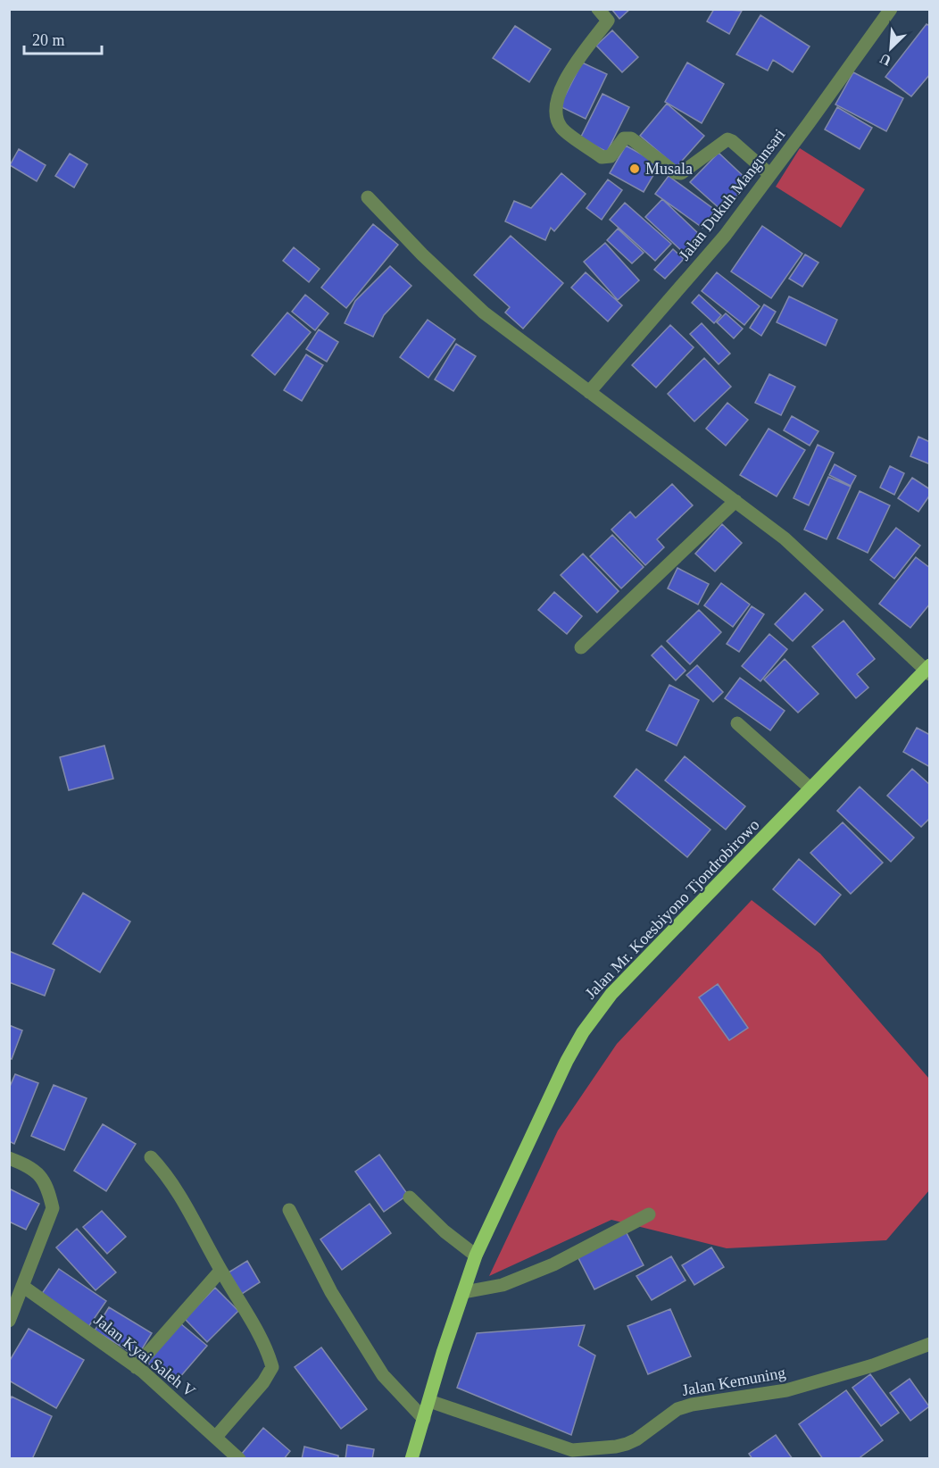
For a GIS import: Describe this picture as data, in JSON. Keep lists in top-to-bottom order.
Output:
{
  "streets": {
    "main road": ["Jalan Mr. Koesbiyono Tjondrobirowo"],
    "street": ["Jalan Dukuh Mangunsari", "Jalan Kyai Saleh V", "Jalan Kemuning"]
  },
  "crossings": [
    ["Jalan Mr. Koesbiyono Tjondrobirowo", "Jalan Kemuning"]
  ],
  "places": ["Musala"],
  "scale_bar": "20 m",
  "north": "bottom left"
}
